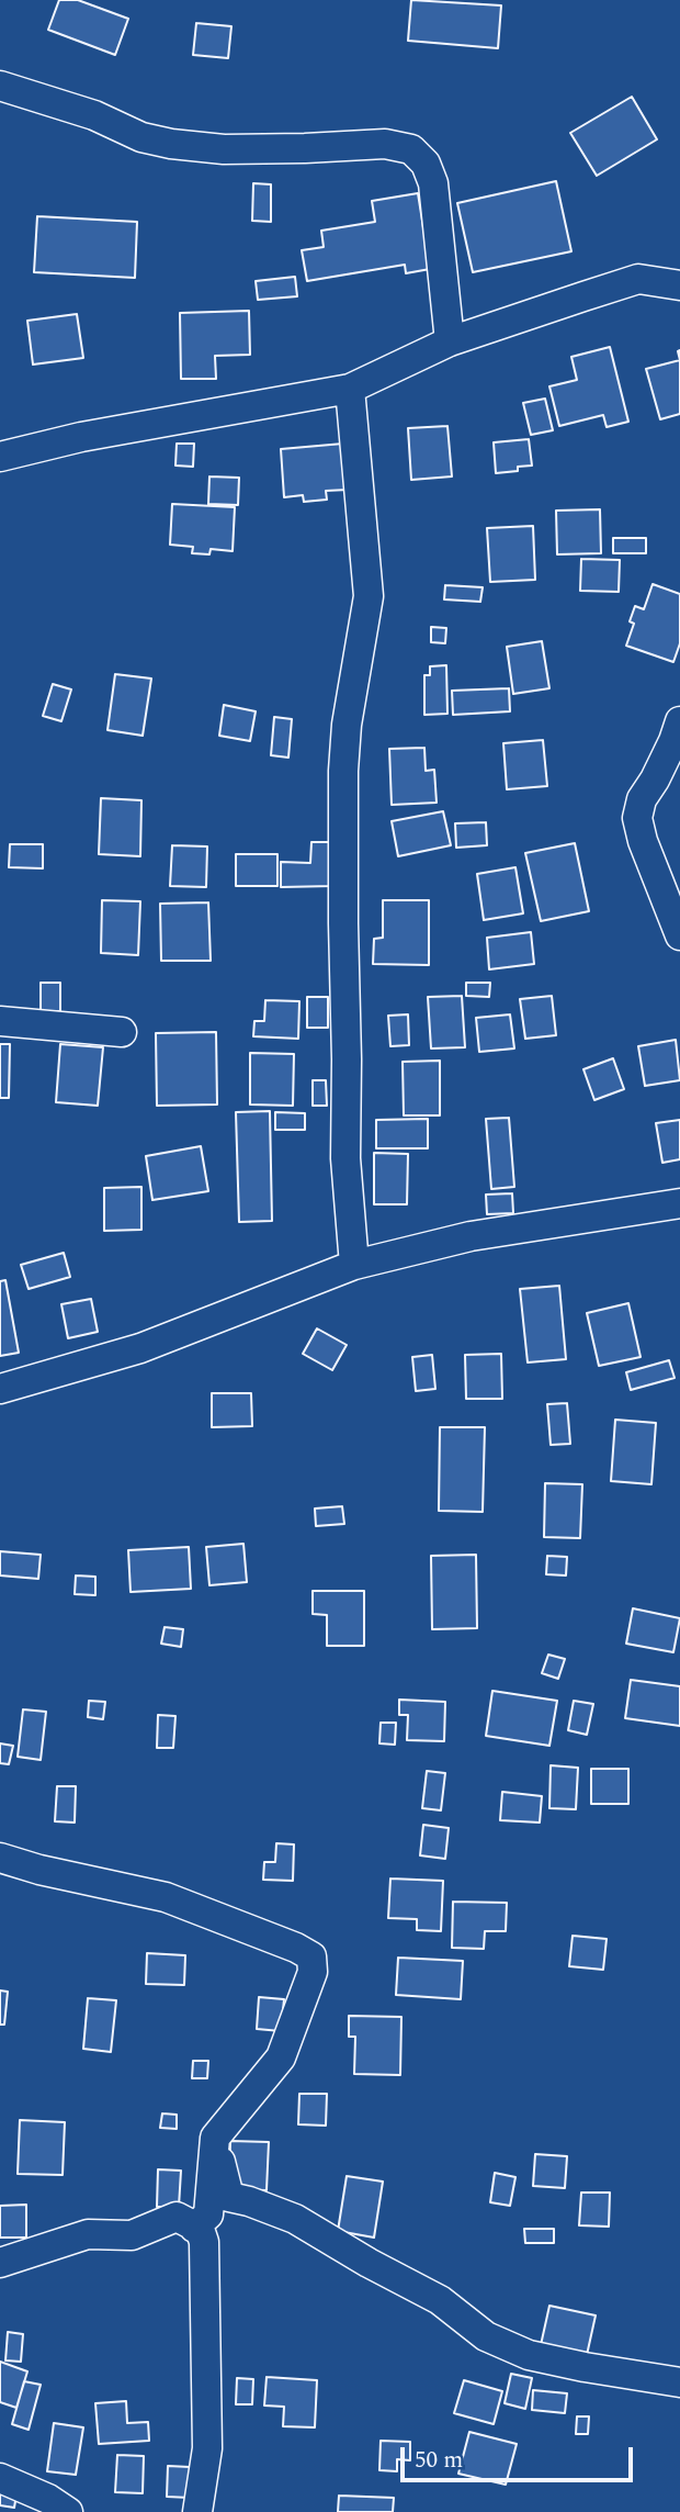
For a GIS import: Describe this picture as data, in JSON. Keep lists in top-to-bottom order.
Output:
{
  "scale_bar": "50 m"
}
